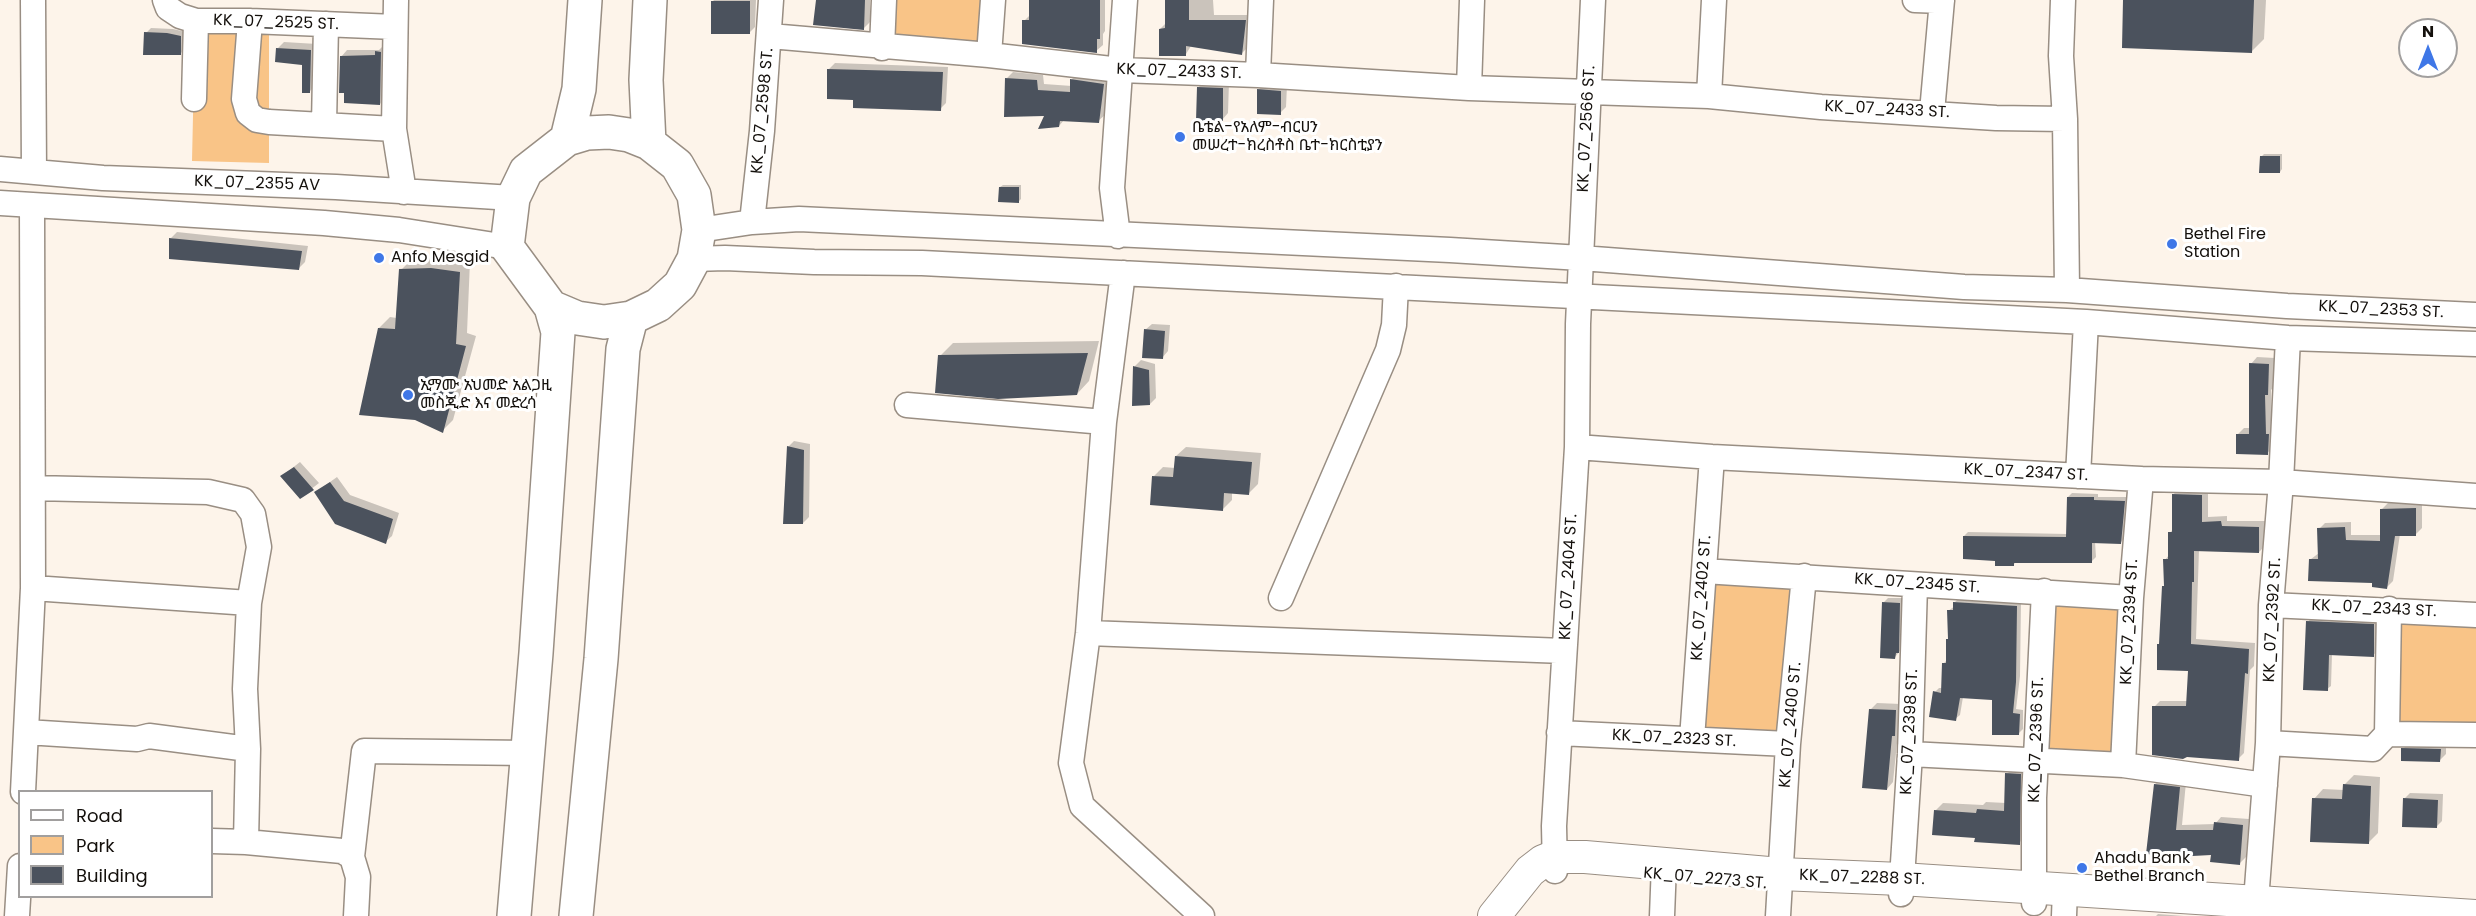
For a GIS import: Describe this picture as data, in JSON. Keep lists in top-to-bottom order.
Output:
{
  "streets": {
    "main road": ["KK_07_2273 ST."],
    "street": [
      "KK_07_2525 ST.",
      "KK_07_2433 ST.",
      "KK_07_2598 ST.",
      "KK_07_2566 ST.",
      "KK_07_2355 AV",
      "KK_07_2353 ST.",
      "KK_07_2347 ST.",
      "KK_07_2404 ST.",
      "KK_07_2345 ST.",
      "KK_07_2402 ST.",
      "KK_07_2343 ST.",
      "KK_07_2392 ST.",
      "KK_07_2394 ST.",
      "KK_07_2400 ST.",
      "KK_07_2398 ST.",
      "KK_07_2323 ST.",
      "KK_07_2396 ST."
    ]
  },
  "crossings": [
    ["KK_07_2433 ST.", "KK_07_2598 ST."],
    ["KK_07_2433 ST.", "KK_07_2566 ST."],
    ["KK_07_2598 ST.", "KK_07_2353 ST."],
    ["KK_07_2566 ST.", "KK_07_2353 ST."],
    ["KK_07_2566 ST.", "KK_07_2404 ST."],
    ["KK_07_2355 AV", "KK_07_2353 ST."],
    ["KK_07_2353 ST.", "KK_07_2404 ST."],
    ["KK_07_2353 ST.", "KK_07_2392 ST."],
    ["KK_07_2347 ST.", "KK_07_2404 ST."],
    ["KK_07_2347 ST.", "KK_07_2402 ST."],
    ["KK_07_2347 ST.", "KK_07_2392 ST."],
    ["KK_07_2347 ST.", "KK_07_2394 ST."],
    ["KK_07_2404 ST.", "KK_07_2323 ST."],
    ["KK_07_2404 ST.", "KK_07_2273 ST."],
    ["KK_07_2345 ST.", "KK_07_2402 ST."],
    ["KK_07_2345 ST.", "KK_07_2394 ST."],
    ["KK_07_2345 ST.", "KK_07_2400 ST."],
    ["KK_07_2345 ST.", "KK_07_2398 ST."],
    ["KK_07_2345 ST.", "KK_07_2396 ST."],
    ["KK_07_2402 ST.", "KK_07_2323 ST."],
    ["KK_07_2343 ST.", "KK_07_2392 ST."],
    ["KK_07_2392 ST.", "KK_07_2273 ST."],
    ["KK_07_2400 ST.", "KK_07_2323 ST."],
    ["KK_07_2400 ST.", "KK_07_2273 ST."],
    ["KK_07_2398 ST.", "KK_07_2273 ST."],
    ["KK_07_2396 ST.", "KK_07_2273 ST."]
  ],
  "places": [
    "ቤቴል-የአለም-ብርሀን መሠረተ-ክረስቶስ ቤተ-ክርስቲያን",
    "Bethel Fire Station",
    "Anfo Mesgid",
    "ኢማሙ አህመድ አልጋዚ መስጂድ እና መድረሳ",
    "Ahadu Bank Bethel Branch"
  ],
  "legend": ["Road", "Park", "Building"],
  "north": "top"
}
